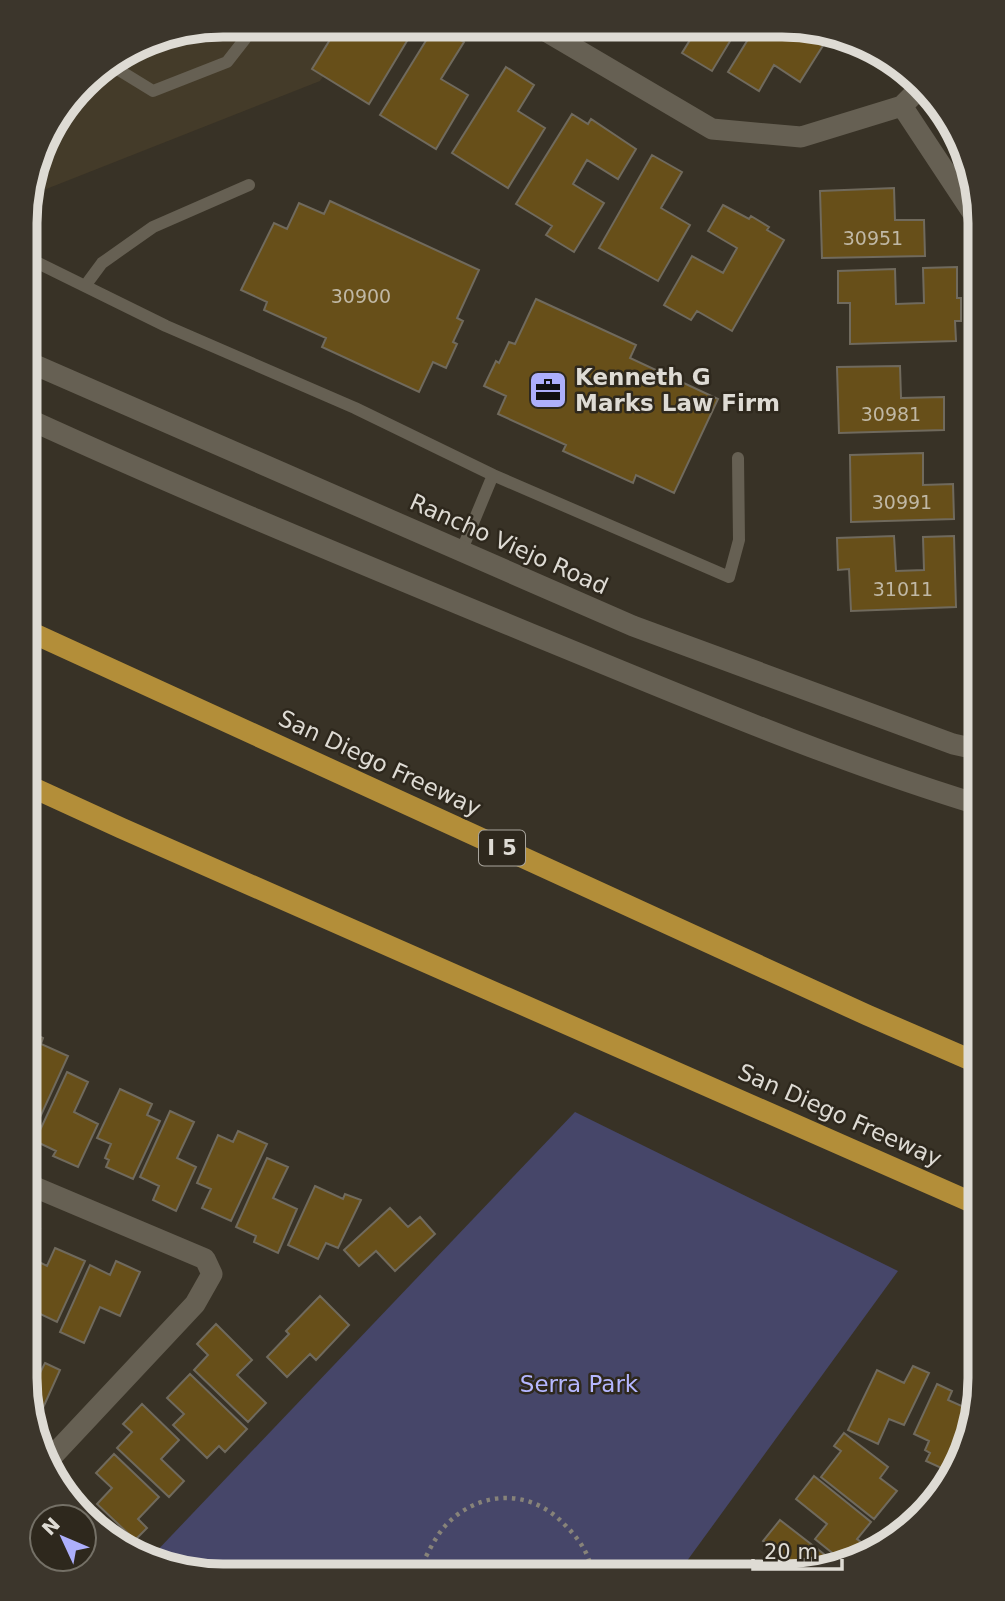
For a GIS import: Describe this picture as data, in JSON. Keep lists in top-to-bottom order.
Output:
{
  "streets": {
    "highway": ["San Diego Freeway", "I 5"],
    "main road": ["Rancho Viejo Road"]
  },
  "parks": ["Serra Park"],
  "places": {
    "office": ["Kenneth G Marks Law Firm"]
  },
  "house_numbers": [
    "30951",
    "30900",
    "30981",
    "30991",
    "31011"
  ],
  "scale_bar": "20 m",
  "north": "top left"
}
